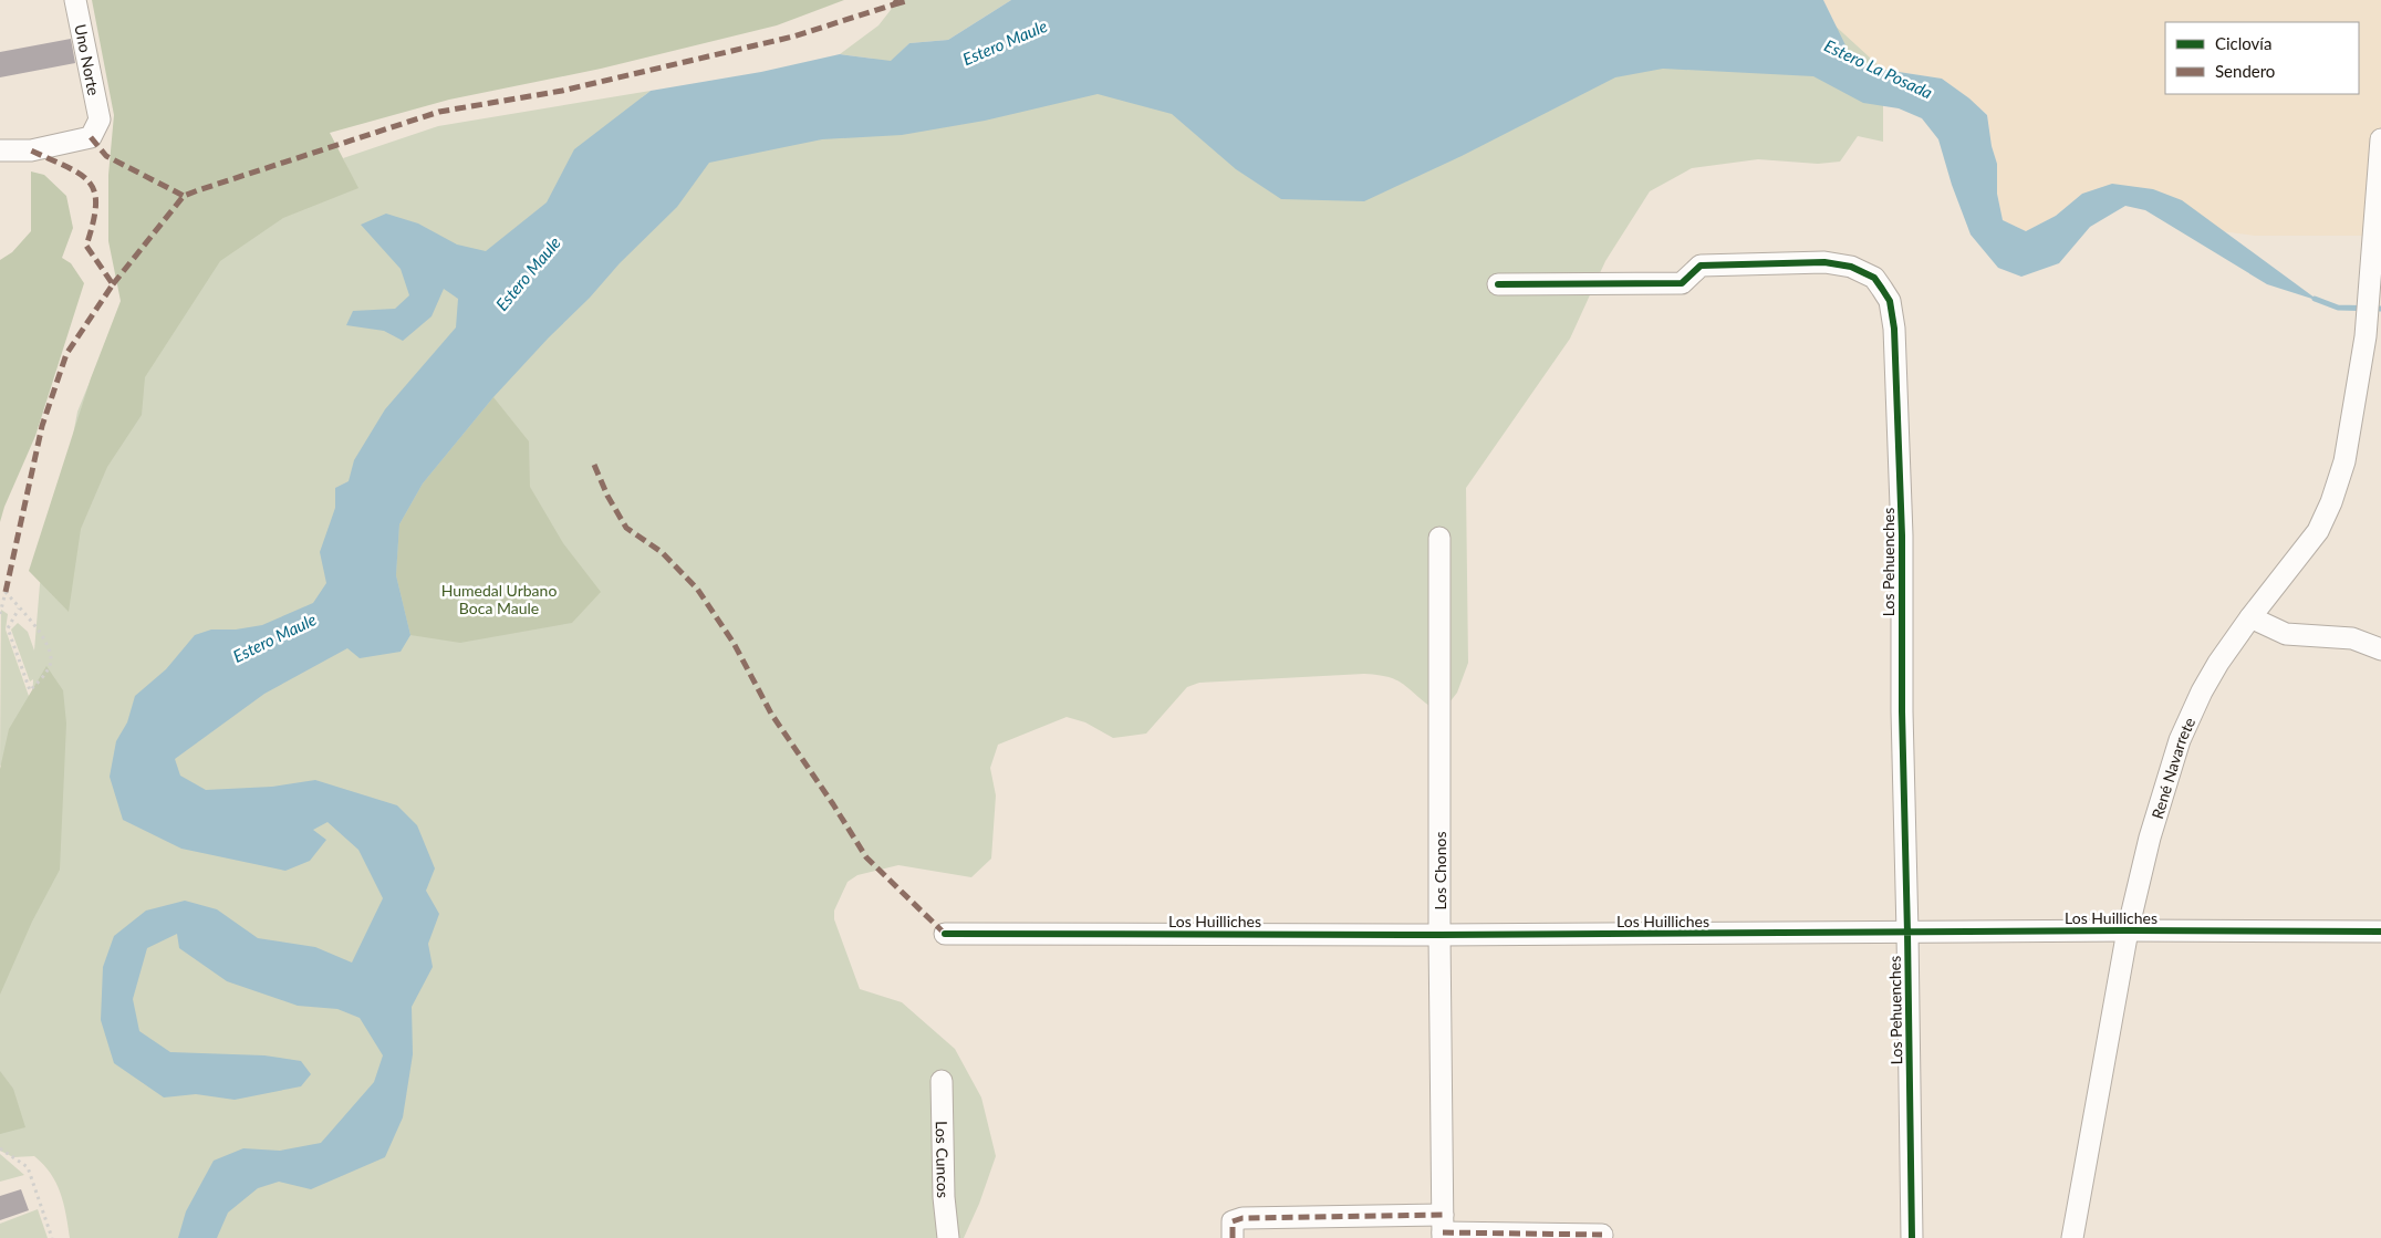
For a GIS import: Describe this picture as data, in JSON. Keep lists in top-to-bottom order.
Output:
{
  "streets": {
    "street": [
      "Uno Norte",
      "Los Pehuenches",
      "René Navarrete",
      "Los Chonos",
      "Los Huilliches",
      "Los Cuncos"
    ]
  },
  "crossings": [
    ["Los Pehuenches", "Los Huilliches"],
    ["René Navarrete", "Los Huilliches"],
    ["Los Chonos", "Los Huilliches"]
  ],
  "water": ["Estero Maule", "Estero La Posada"],
  "parks": ["Humedal Urbano Boca Maule"],
  "legend": ["Ciclovía", "Sendero"]
}
